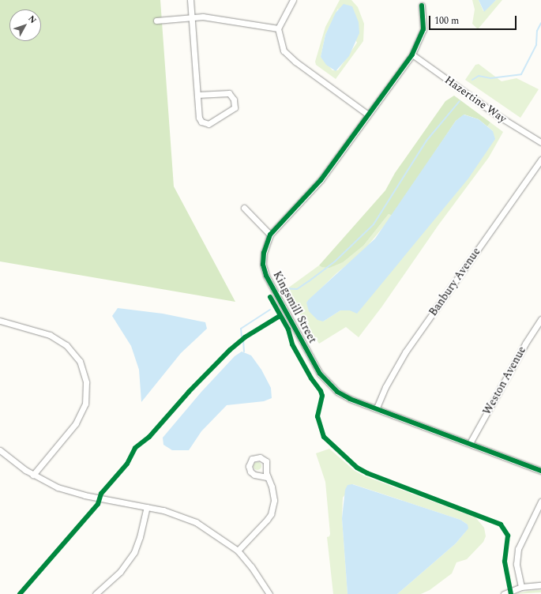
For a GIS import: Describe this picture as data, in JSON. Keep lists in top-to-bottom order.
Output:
{
  "streets": {
    "street": [
      "Hazertine Way",
      "Banbury Avenue",
      "Kingsmill Street",
      "Weston Avenue"
    ]
  },
  "crossings": [
    ["Hazertine Way", "Kingsmill Street"],
    ["Banbury Avenue", "Kingsmill Street"],
    ["Kingsmill Street", "Weston Avenue"]
  ],
  "scale_bar": "100 m",
  "north": "top right"
}
